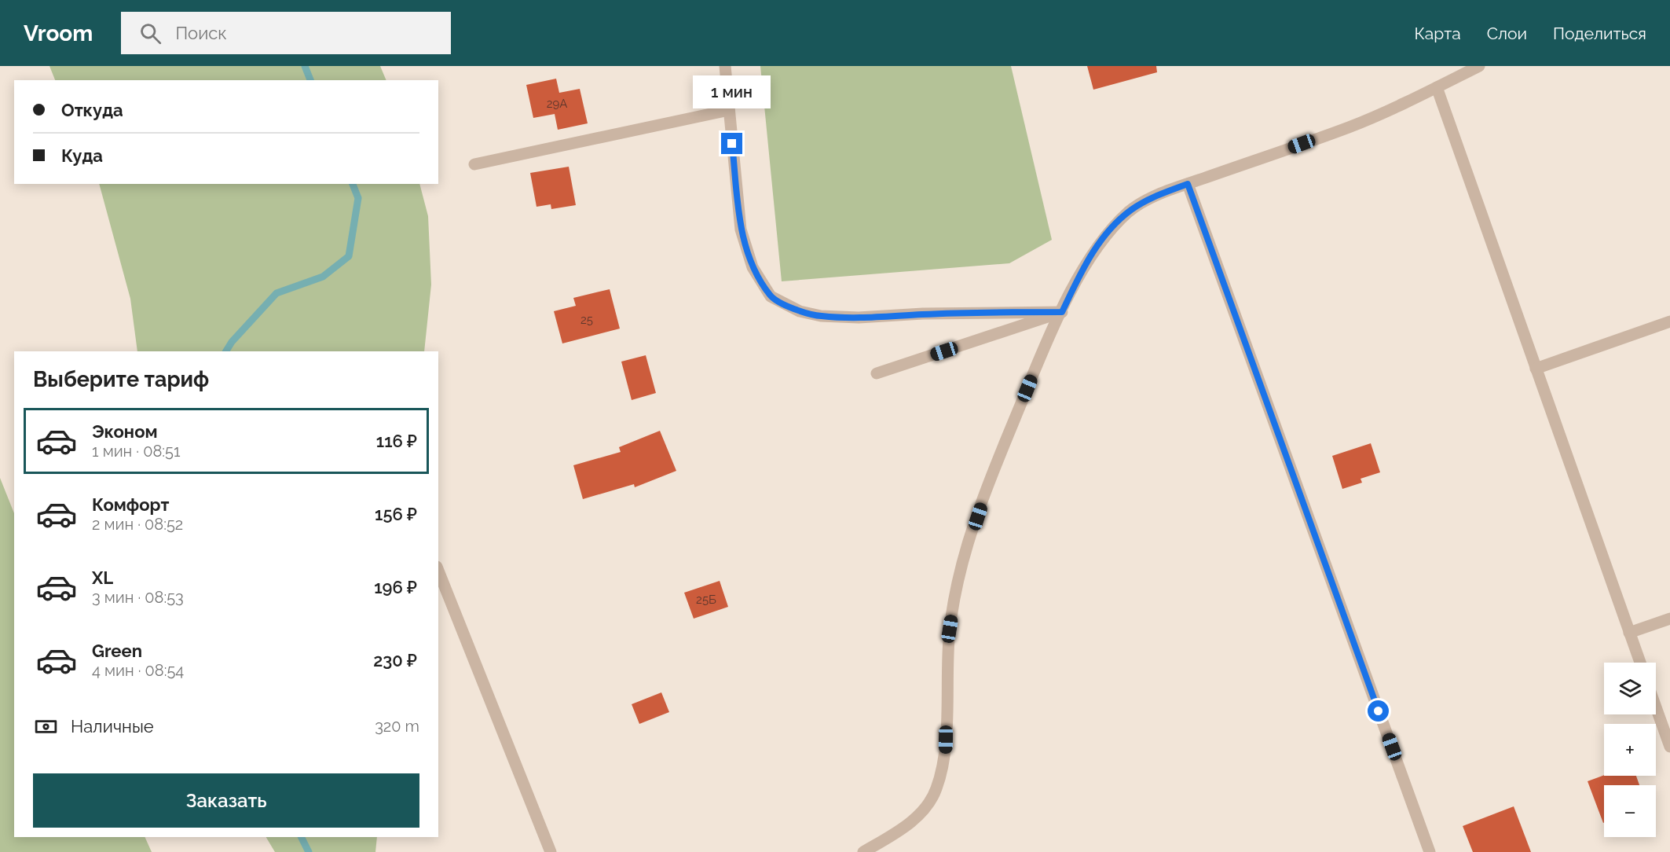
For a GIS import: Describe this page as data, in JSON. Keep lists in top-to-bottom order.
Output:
{
  "house_numbers": ["29А", "25", "25Б"],
  "page": {
    "header": "Vroom",
    "search": "Поиск",
    "nav": ["Карта", "Слои", "Поделиться"],
    "bubble": "1 мин",
    "banner": ["Откуда", "Куда"],
    "heading": "Выберите тариф",
    "list": [
      {
        "name": "Эконом",
        "note": "1 мин · 08:51",
        "value": "116 ₽"
      },
      {
        "name": "Комфорт",
        "note": "2 мин · 08:52",
        "value": "156 ₽"
      },
      {
        "name": "XL",
        "note": "3 мин · 08:53",
        "value": "196 ₽"
      },
      {
        "name": "Green",
        "note": "4 мин · 08:54",
        "value": "230 ₽"
      }
    ],
    "map_buttons": ["+", "−"],
    "pay": ["Наличные", "320 m"],
    "buttons": "Заказать"
  }
}
